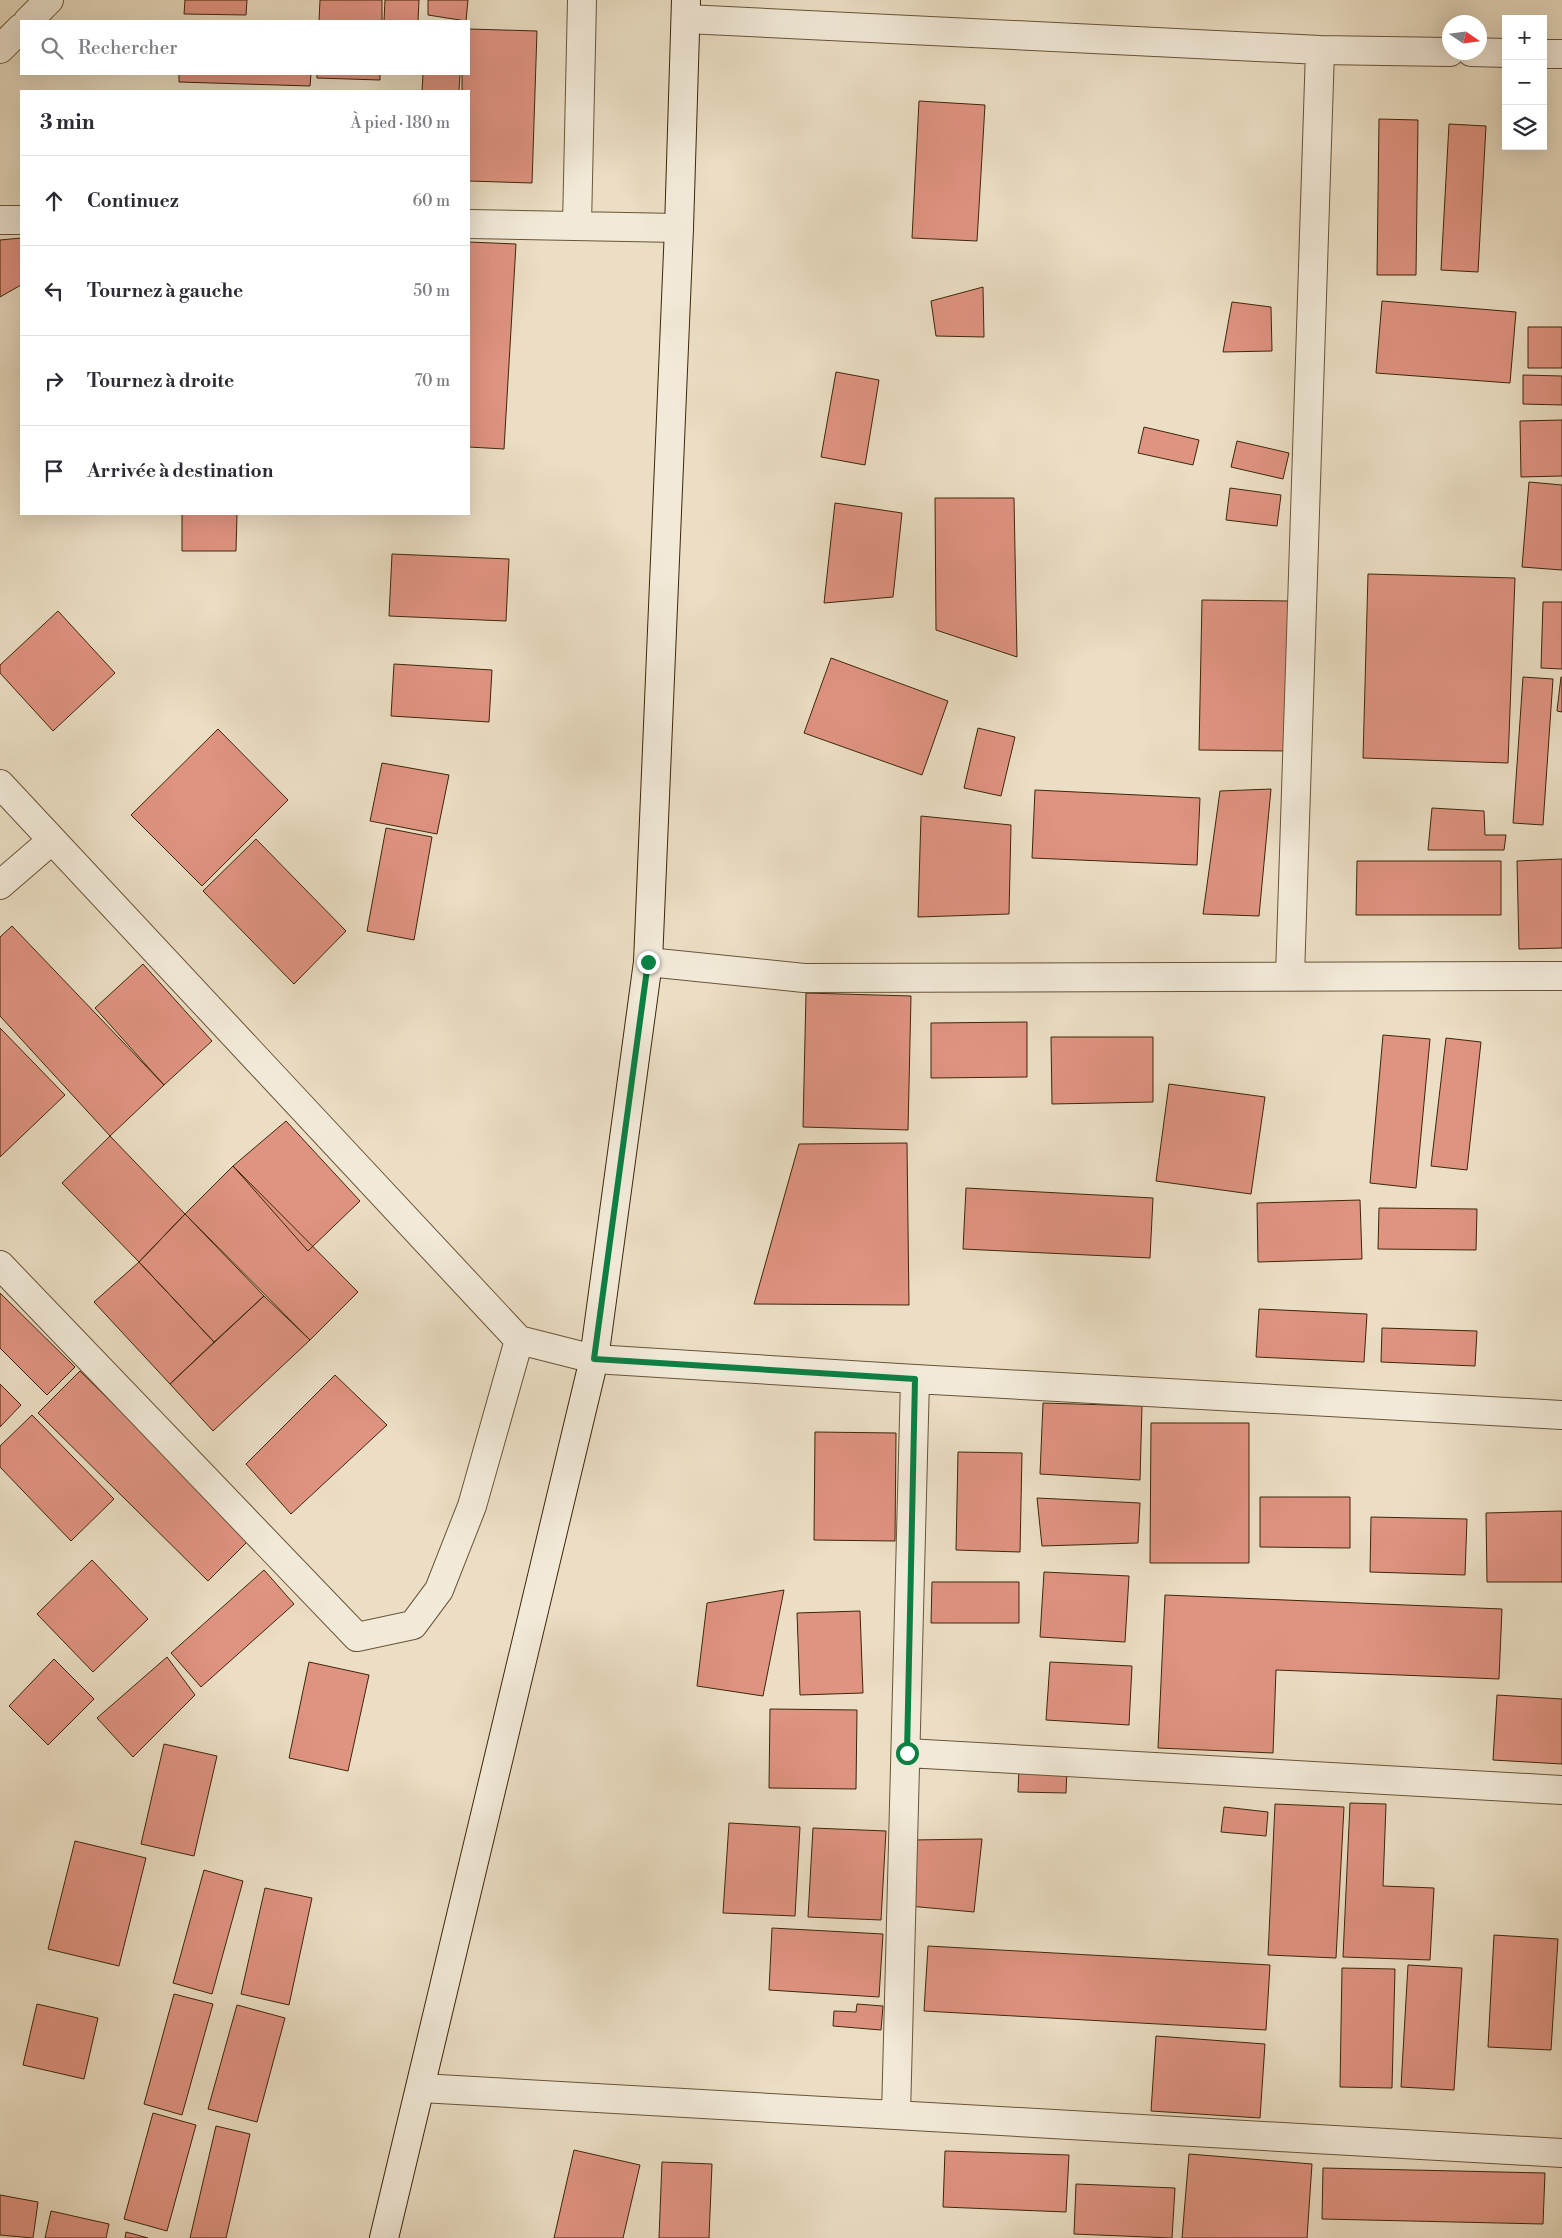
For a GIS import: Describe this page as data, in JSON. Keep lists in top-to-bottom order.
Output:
{
  "north": "right",
  "page": {
    "map_buttons": ["+", "−"],
    "search": "Rechercher",
    "heading": ["3 min", "À pied · 180 m"],
    "list": [
      ["Continuez", "60 m"],
      ["Tournez à gauche", "50 m"],
      ["Tournez à droite", "70 m"],
      "Arrivée à destination"
    ]
  }
}
